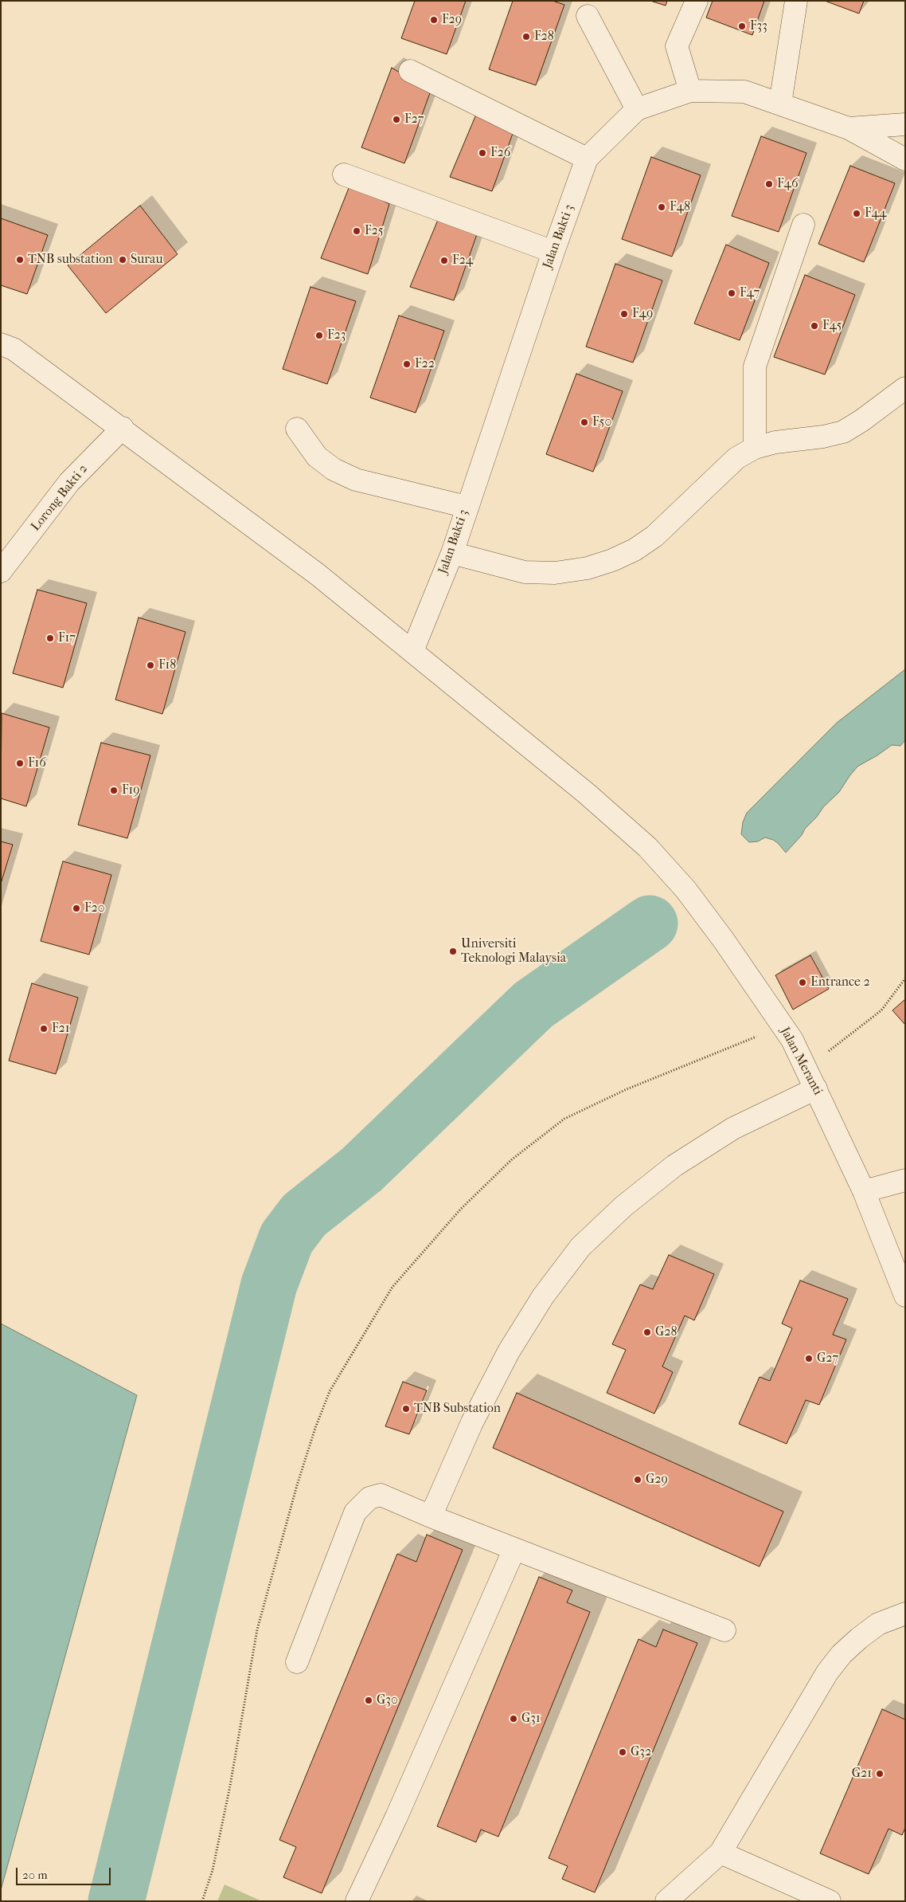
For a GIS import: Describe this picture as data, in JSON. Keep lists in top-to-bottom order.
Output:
{
  "streets": {
    "street": ["Jalan Bakti 3", "Lorong Bakti 2", "Jalan Meranti"]
  },
  "crossings": [
    ["Jalan Bakti 3", "Jalan Meranti"],
    ["Lorong Bakti 2", "Jalan Meranti"]
  ],
  "places": [
    "F29",
    "F33",
    "F28",
    "F27",
    "F26",
    "F46",
    "F48",
    "F44",
    "F25",
    "TNB substation",
    "Surau",
    "F24",
    "F47",
    "F49",
    "F45",
    "F23",
    "F22",
    "F50",
    "F17",
    "F18",
    "F16",
    "F19",
    "F20",
    "Universiti Teknologi Malaysia",
    "Entrance 2",
    "F21",
    "G28",
    "G27",
    "TNB Substation",
    "G29",
    "G30",
    "G31",
    "G32",
    "G21"
  ],
  "scale_bar": "20 m"
}
